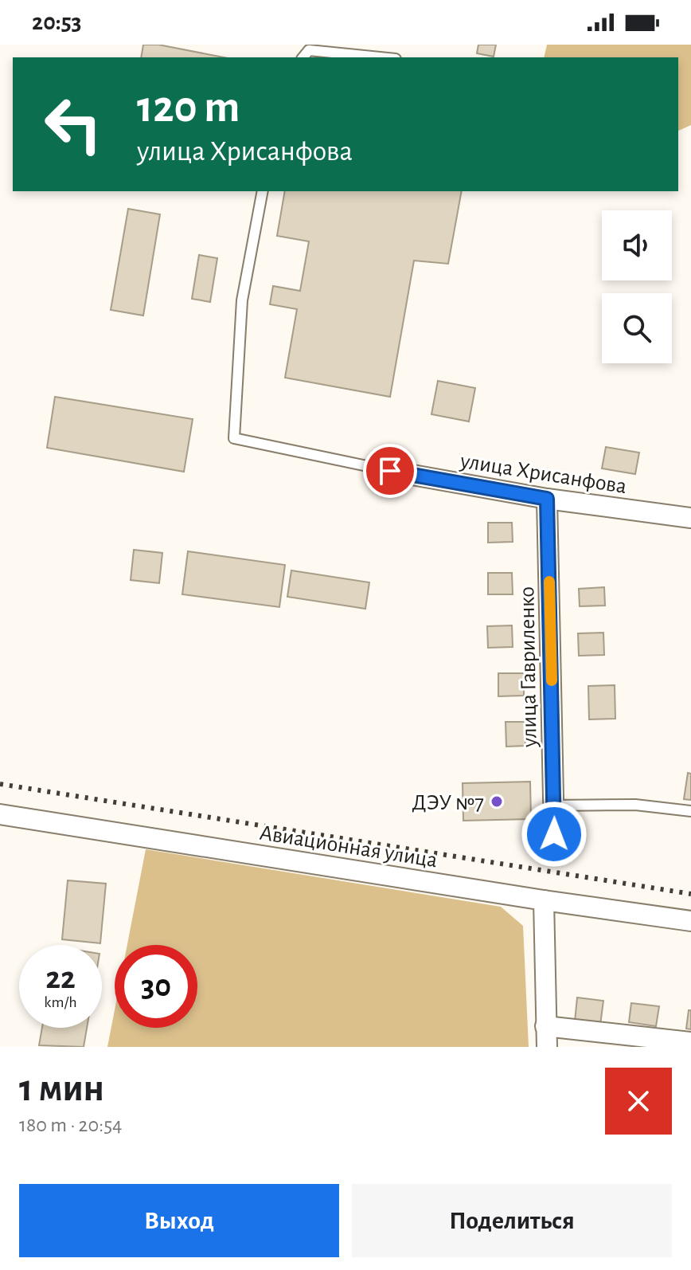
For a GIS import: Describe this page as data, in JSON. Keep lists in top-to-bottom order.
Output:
{
  "streets": {
    "street": ["улица Хрисанфова", "улица Гавриленко", "Авиационная улица"]
  },
  "crossings": [
    ["улица Хрисанфова", "улица Гавриленко"]
  ],
  "places": ["ДЭУ №7"],
  "page": {
    "status": "20:53",
    "turn": ["120 m", "улица Хрисанфова"],
    "speed": "22 km/h",
    "limit": "30",
    "heading": ["1 мин", "180 m · 20:54"],
    "buttons": ["Выход", "Поделиться"]
  }
}
